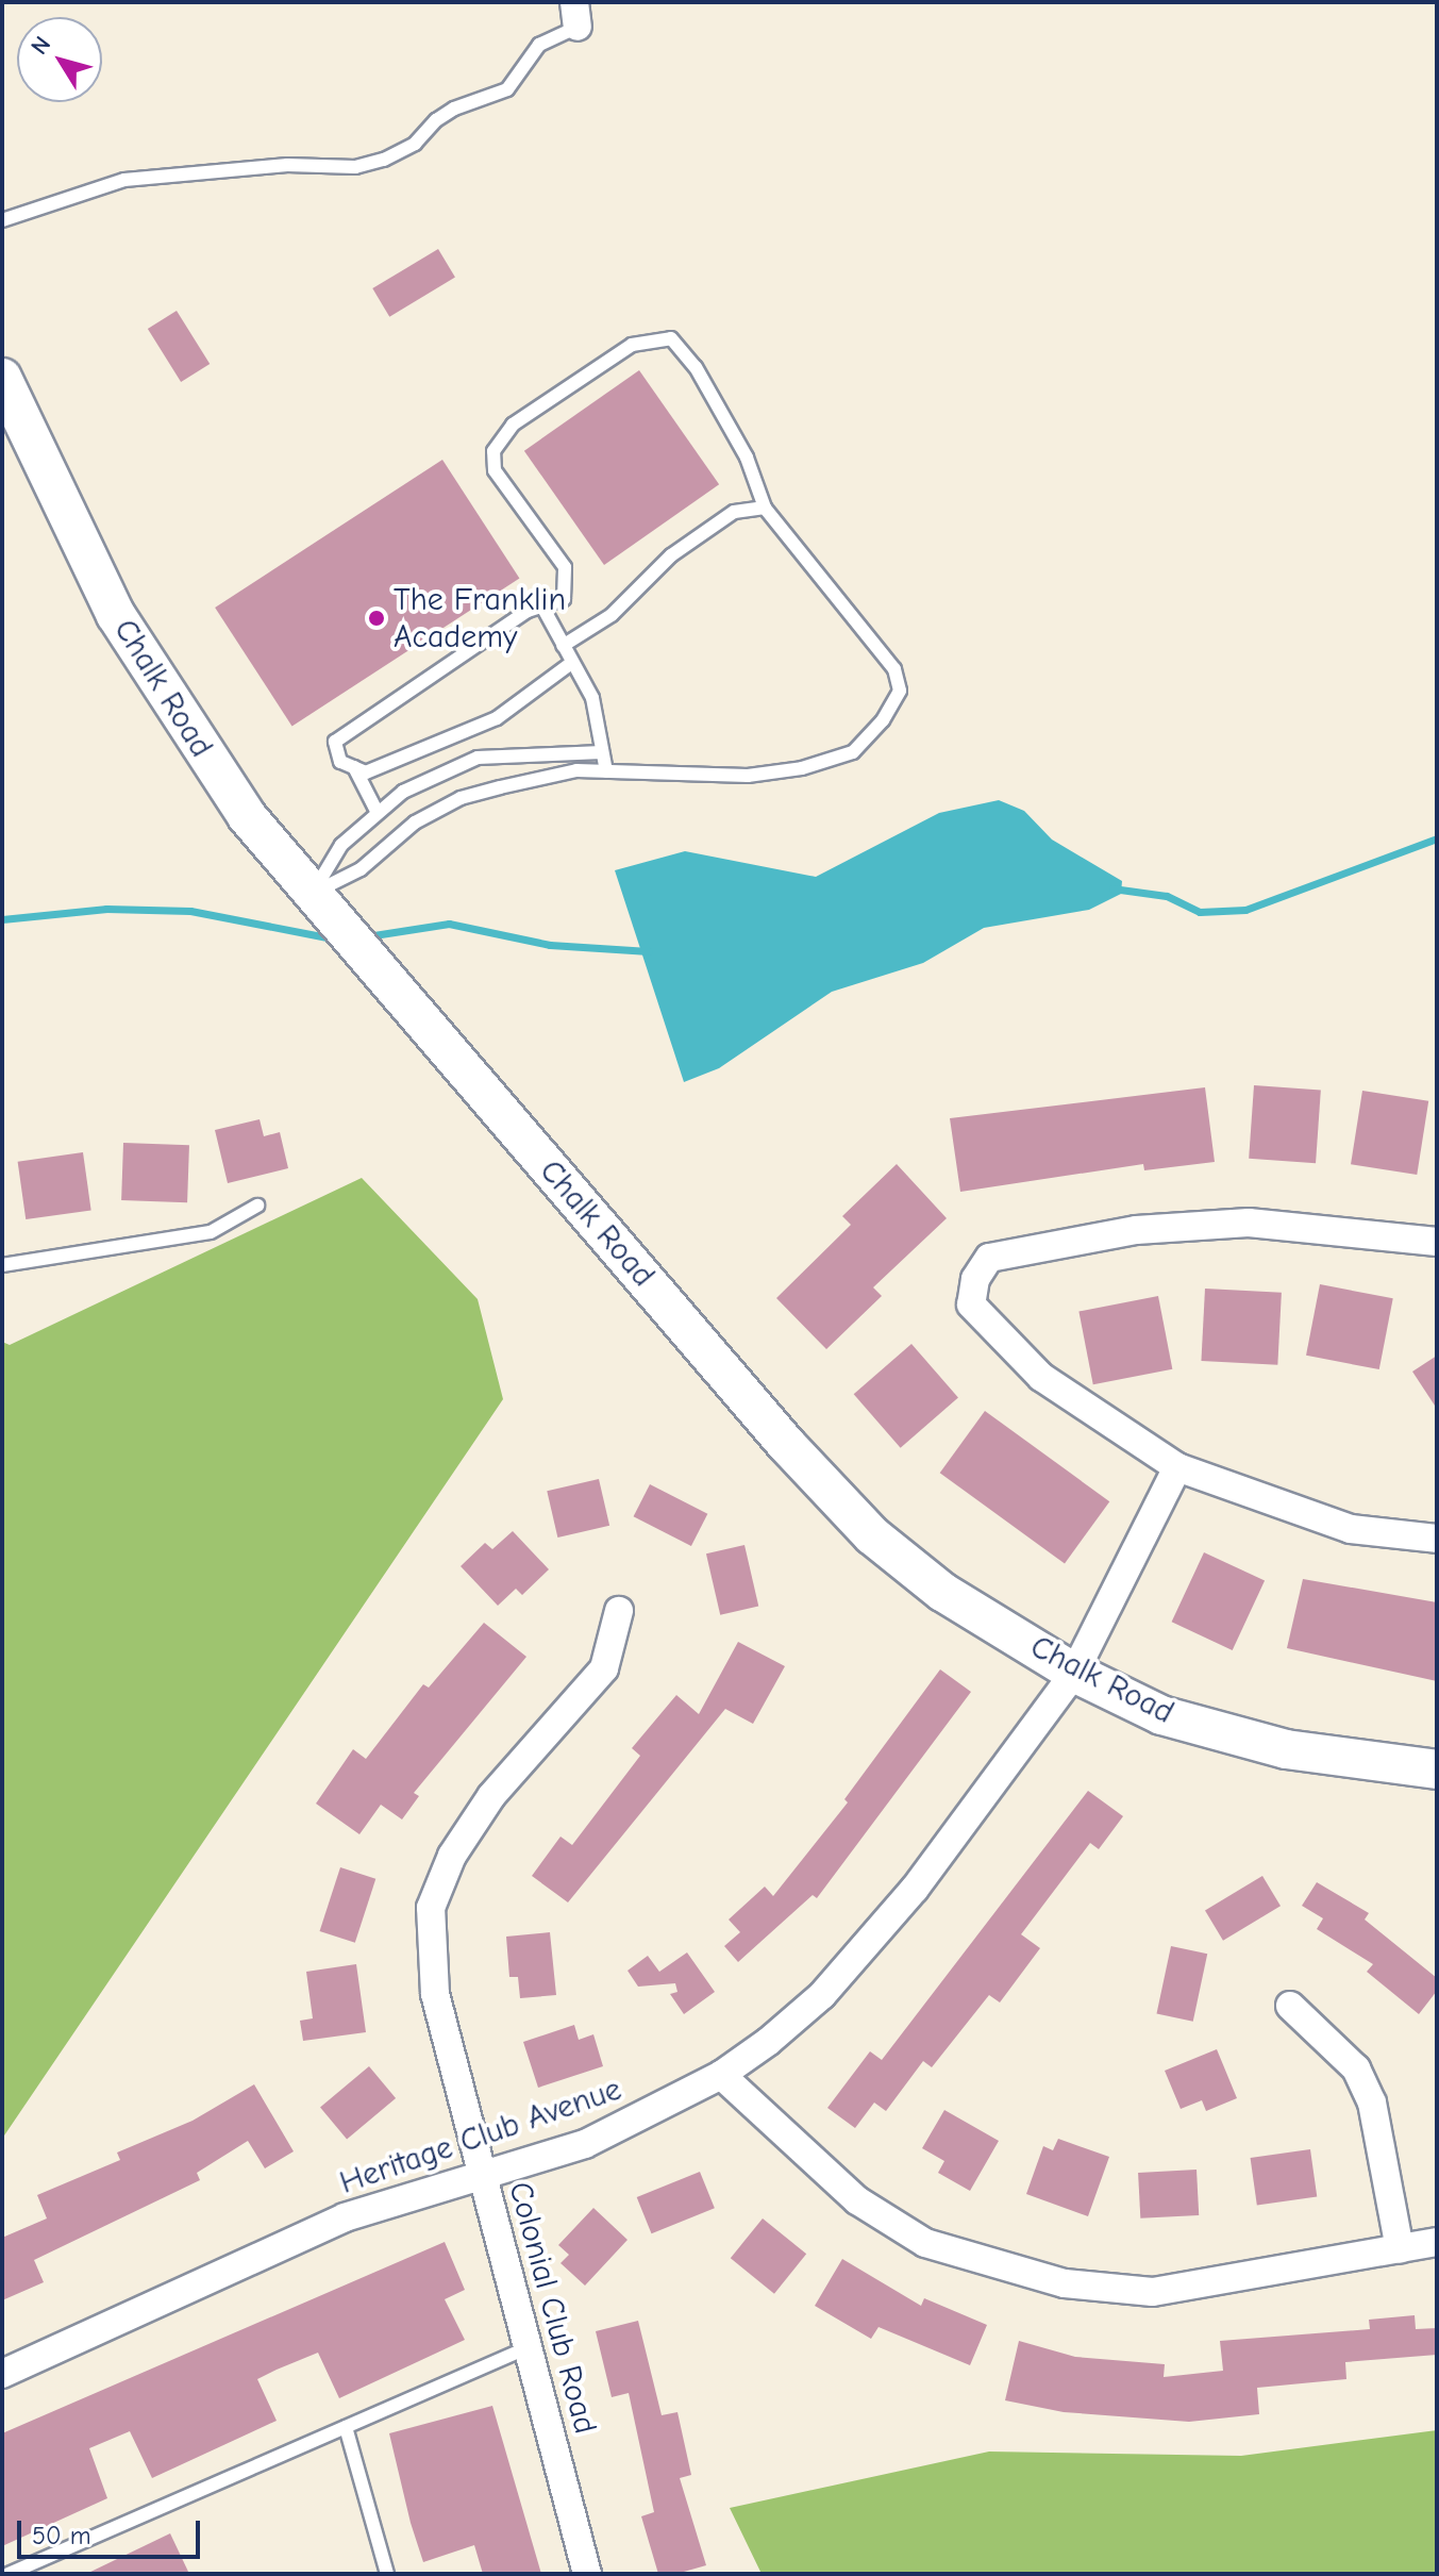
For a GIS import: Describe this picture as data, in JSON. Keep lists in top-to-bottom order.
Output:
{
  "streets": {
    "street": ["Chalk Road", "Heritage Club Avenue", "Colonial Club Road"]
  },
  "crossings": [
    ["Chalk Road", "Heritage Club Avenue"],
    ["Heritage Club Avenue", "Colonial Club Road"]
  ],
  "places": ["The Franklin Academy"],
  "scale_bar": "50 m",
  "north": "top left"
}
